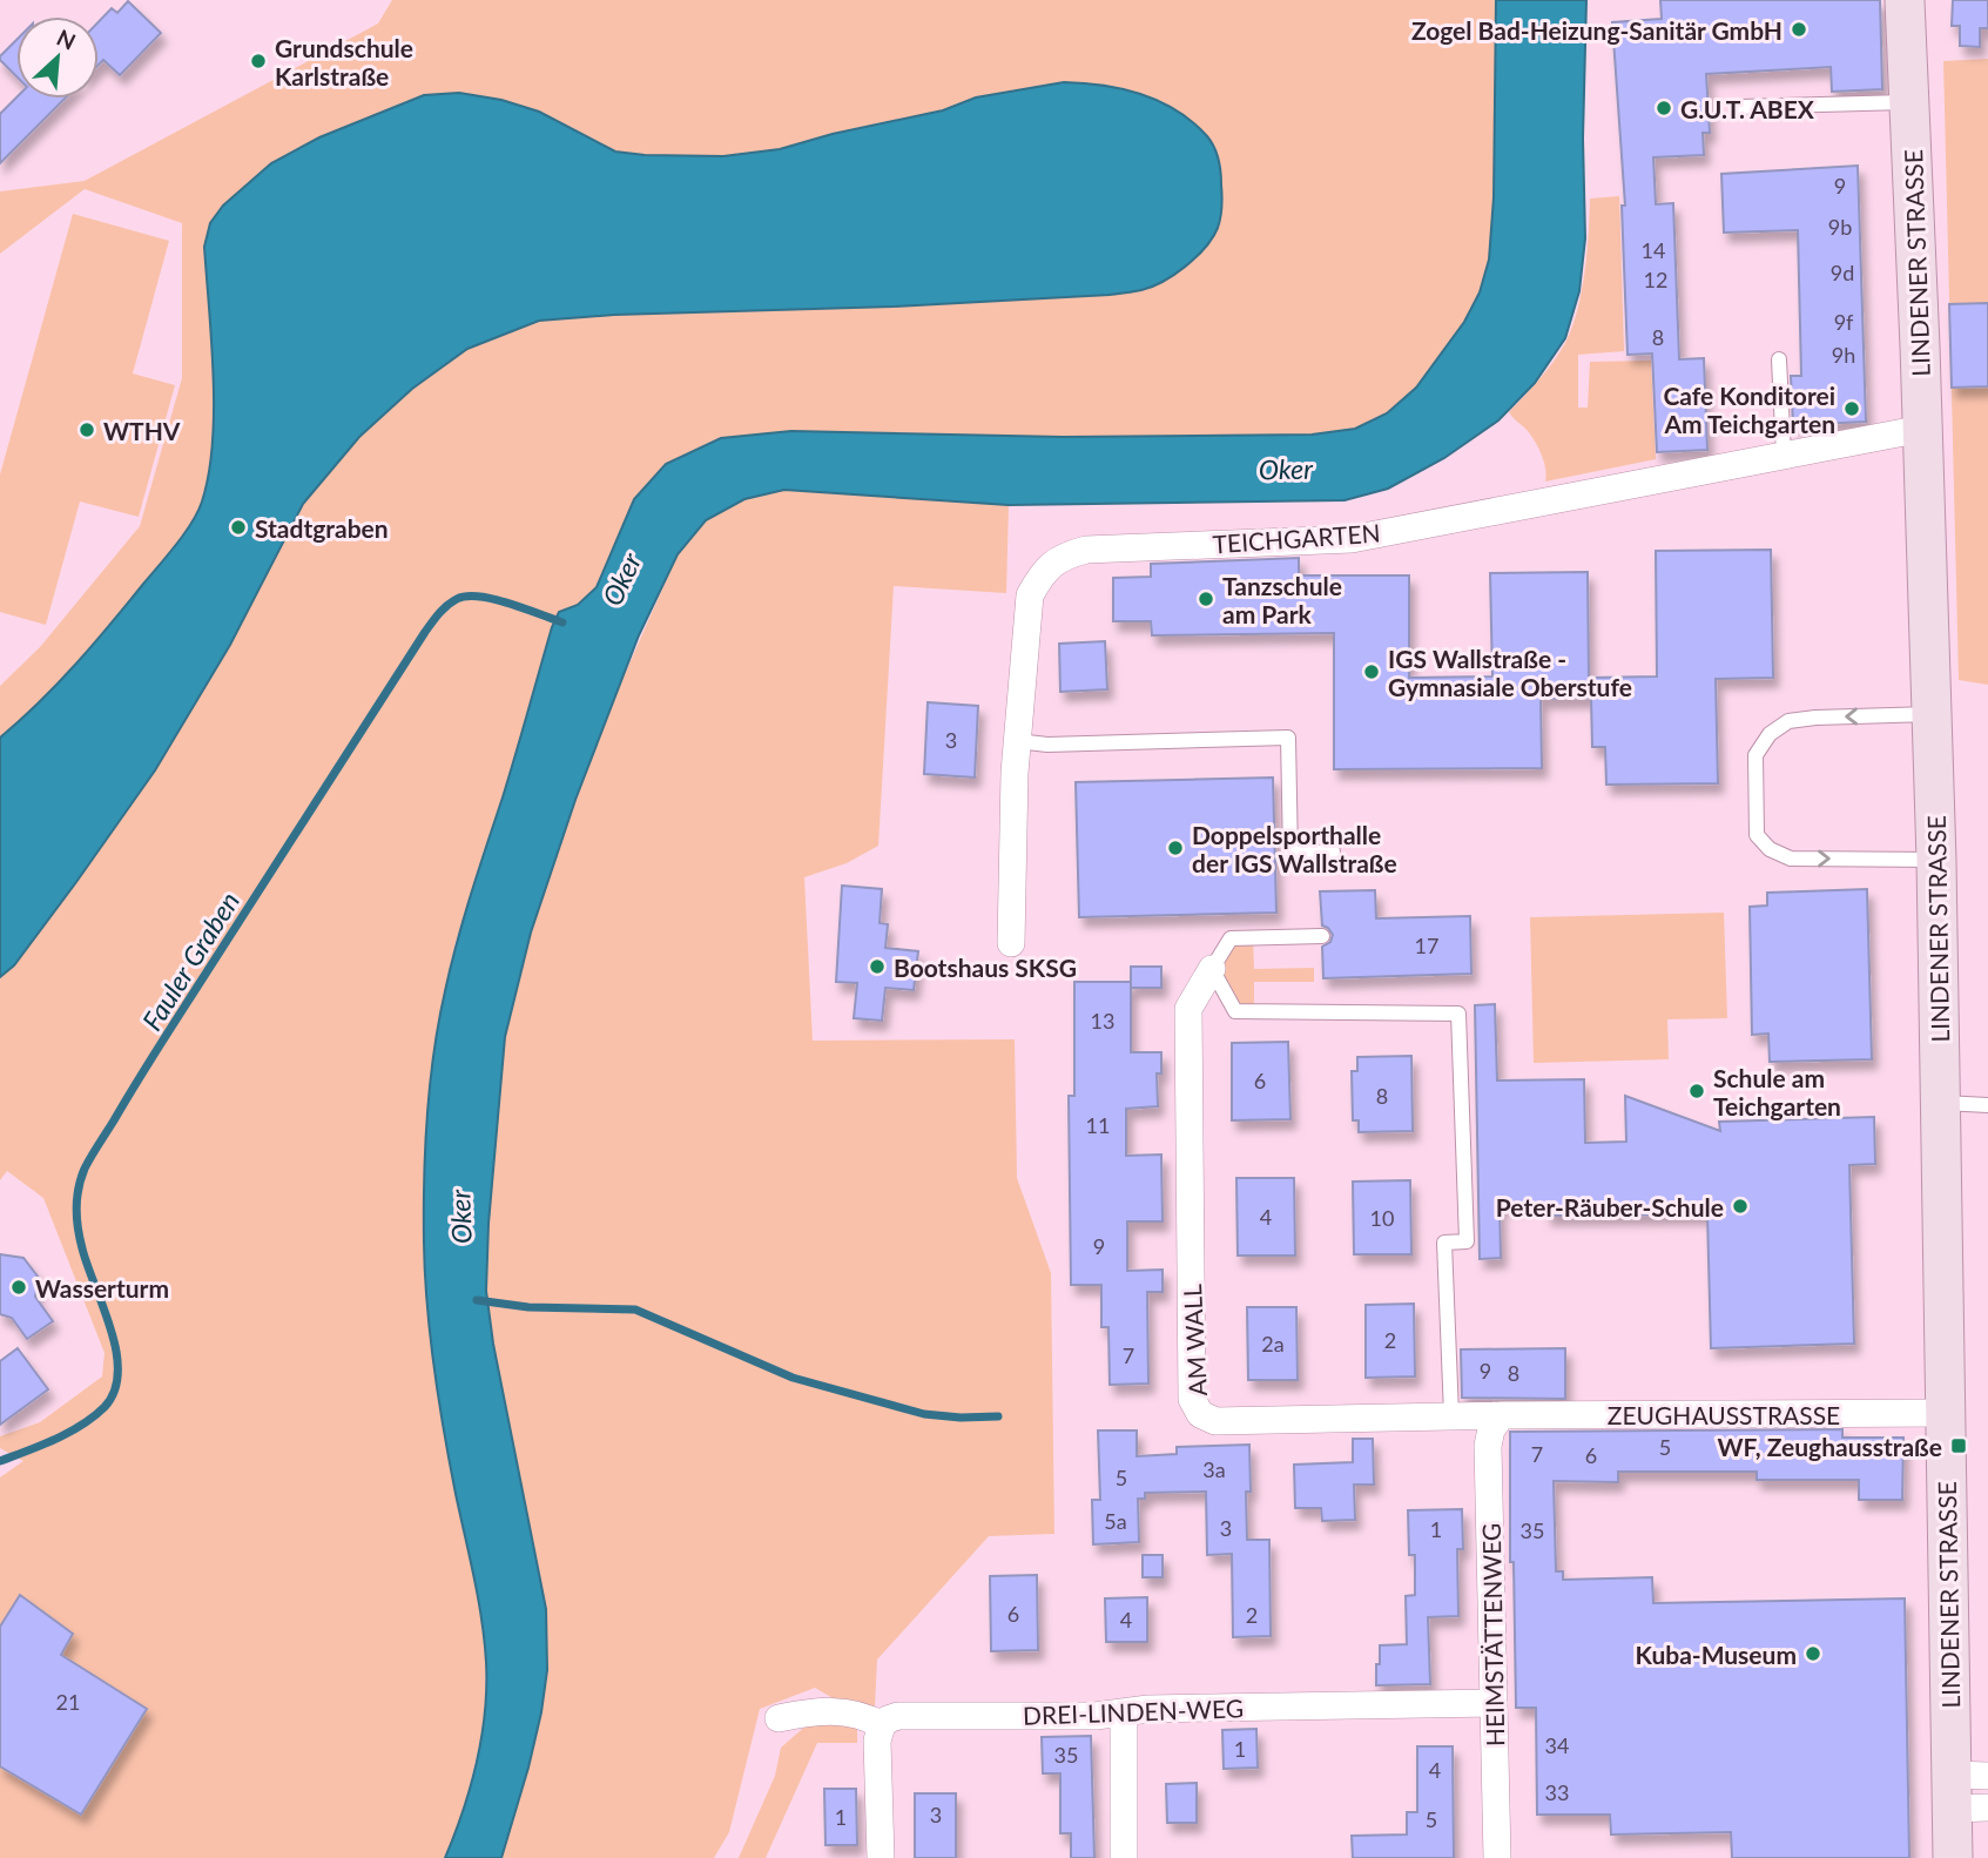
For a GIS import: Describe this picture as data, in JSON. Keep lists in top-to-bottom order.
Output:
{
  "streets": {
    "main road": ["LINDENER STRASSE"],
    "street": [
      "TEICHGARTEN",
      "AM WALL",
      "ZEUGHAUSSTRASSE",
      "HEIMSTÄTTENWEG",
      "DREI-LINDEN-WEG"
    ]
  },
  "crossings": [
    ["LINDENER STRASSE", "TEICHGARTEN"],
    ["LINDENER STRASSE", "ZEUGHAUSSTRASSE"],
    ["AM WALL", "ZEUGHAUSSTRASSE"],
    ["AM WALL", "HEIMSTÄTTENWEG"],
    ["ZEUGHAUSSTRASSE", "HEIMSTÄTTENWEG"],
    ["HEIMSTÄTTENWEG", "DREI-LINDEN-WEG"]
  ],
  "water": ["Oker", "Fauler Graben"],
  "places": {
    "other": [
      "Zogel Bad-Heizung-Sanitär GmbH",
      "Grundschule Karlstraße",
      "G.U.T. ABEX",
      "Cafe Konditorei Am Teichgarten",
      "WTHV",
      "Stadtgraben",
      "Tanzschule am Park",
      "IGS Wallstraße - Gymnasiale Oberstufe",
      "Doppelsporthalle der IGS Wallstraße",
      "Bootshaus SKSG",
      "Schule am Teichgarten",
      "Peter-Räuber-Schule",
      "Wasserturm",
      "Kuba-Museum"
    ],
    "transit": ["WF, Zeughausstraße"]
  },
  "house_numbers": [
    "9",
    "9b",
    "14",
    "9d",
    "12",
    "9f",
    "8",
    "9h",
    "3",
    "17",
    "13",
    "6",
    "8",
    "11",
    "4",
    "10",
    "9",
    "2",
    "2a",
    "7",
    "9",
    "8",
    "5",
    "7",
    "6",
    "3a",
    "5",
    "5a",
    "3",
    "1",
    "35",
    "6",
    "2",
    "4",
    "21",
    "34",
    "1",
    "35",
    "4",
    "33",
    "3",
    "1",
    "5"
  ],
  "north": "top right"
}
